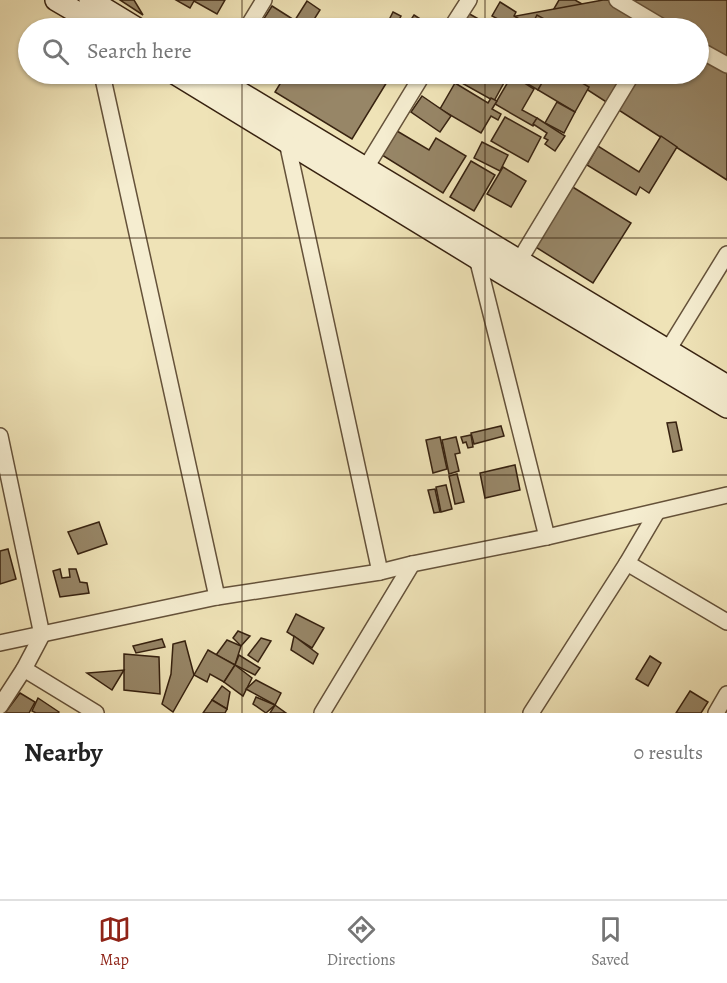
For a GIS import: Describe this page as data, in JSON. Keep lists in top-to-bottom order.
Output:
{
  "page": {
    "search": "Search here",
    "heading": ["Nearby", "0 results"],
    "nav": ["Map", "Directions", "Saved"]
  }
}
